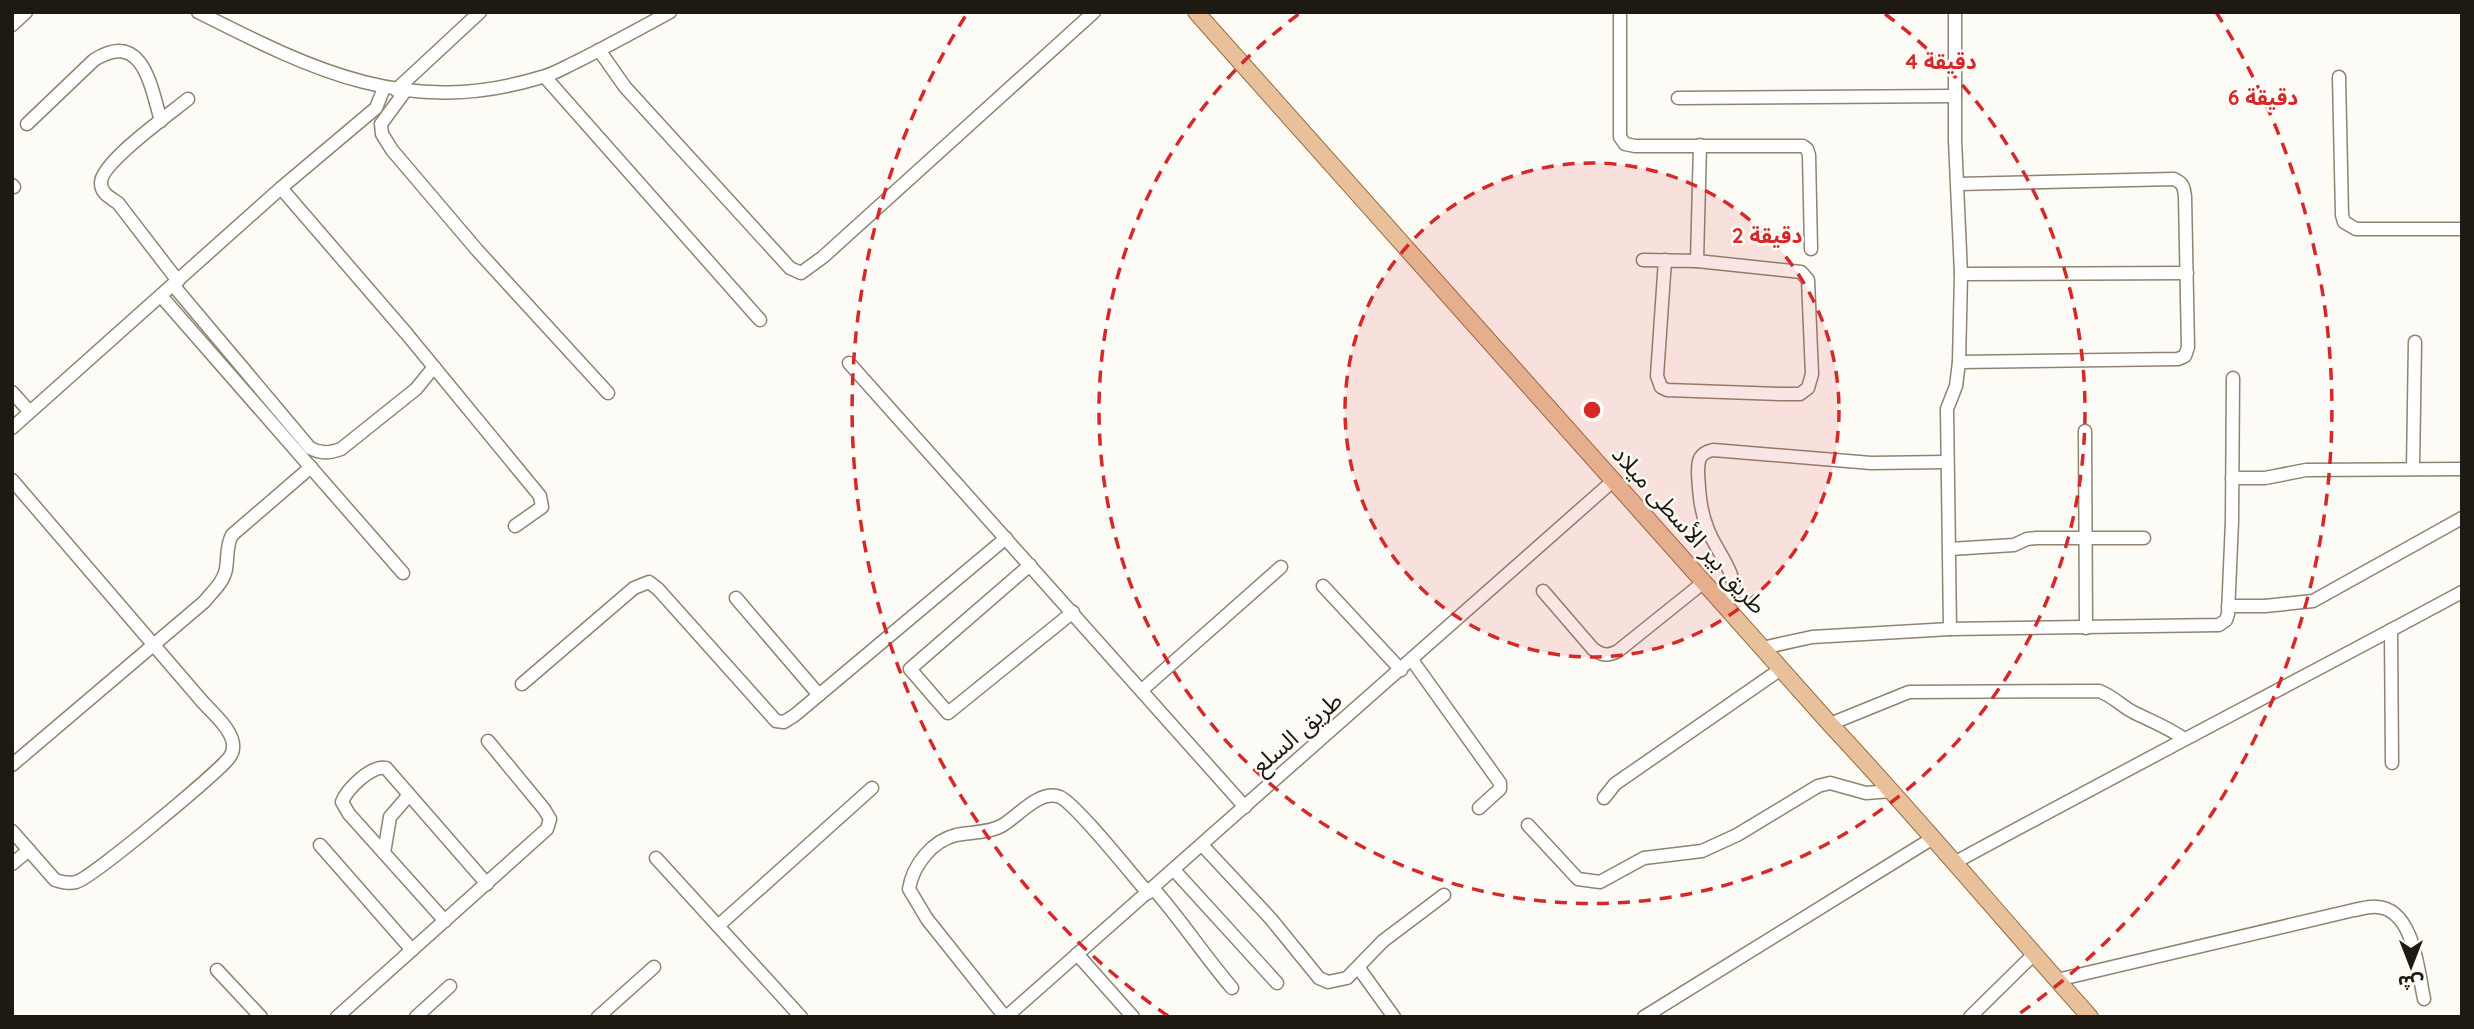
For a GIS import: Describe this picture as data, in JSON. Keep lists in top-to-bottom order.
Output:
{
  "streets": {
    "main road": ["طريق بير الأسطى ميلاد"],
    "street": ["طريق السلع"]
  },
  "crossings": [
    ["طريق بير الأسطى ميلاد", "طريق السلع"]
  ],
  "north": "bottom",
  "rings": ["4 دقيقة", "6 دقيقة", "2 دقيقة"]
}
